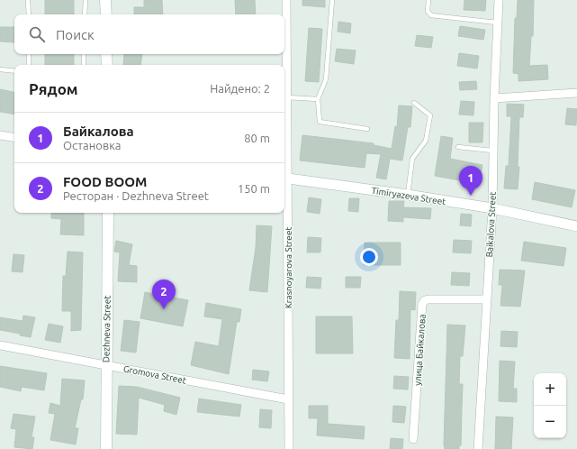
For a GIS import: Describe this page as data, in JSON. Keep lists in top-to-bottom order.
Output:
{
  "streets": {
    "main road": ["Dezhneva Street"],
    "street": [
      "Timiryazeva Street",
      "Baikalova Street",
      "Krasnoyarova Street",
      "улица Байкалова",
      "Gromova Street"
    ]
  },
  "crossings": [
    ["Timiryazeva Street", "Baikalova Street"],
    ["Timiryazeva Street", "Krasnoyarova Street"],
    ["Baikalova Street", "улица Байкалова"],
    ["Krasnoyarova Street", "Gromova Street"],
    ["Dezhneva Street", "Gromova Street"]
  ],
  "page": {
    "search": "Поиск",
    "heading": ["Рядом", "Найдено: 2"],
    "list": [
      {
        "mark": "1",
        "name": "Байкалова",
        "note": "Остановка",
        "value": "80 m"
      },
      {
        "mark": "2",
        "name": "FOOD BOOM",
        "note": "Ресторан · Dezhneva Street",
        "value": "150 m"
      }
    ],
    "pins": ["1", "2"],
    "map_buttons": ["+", "−"]
  }
}
